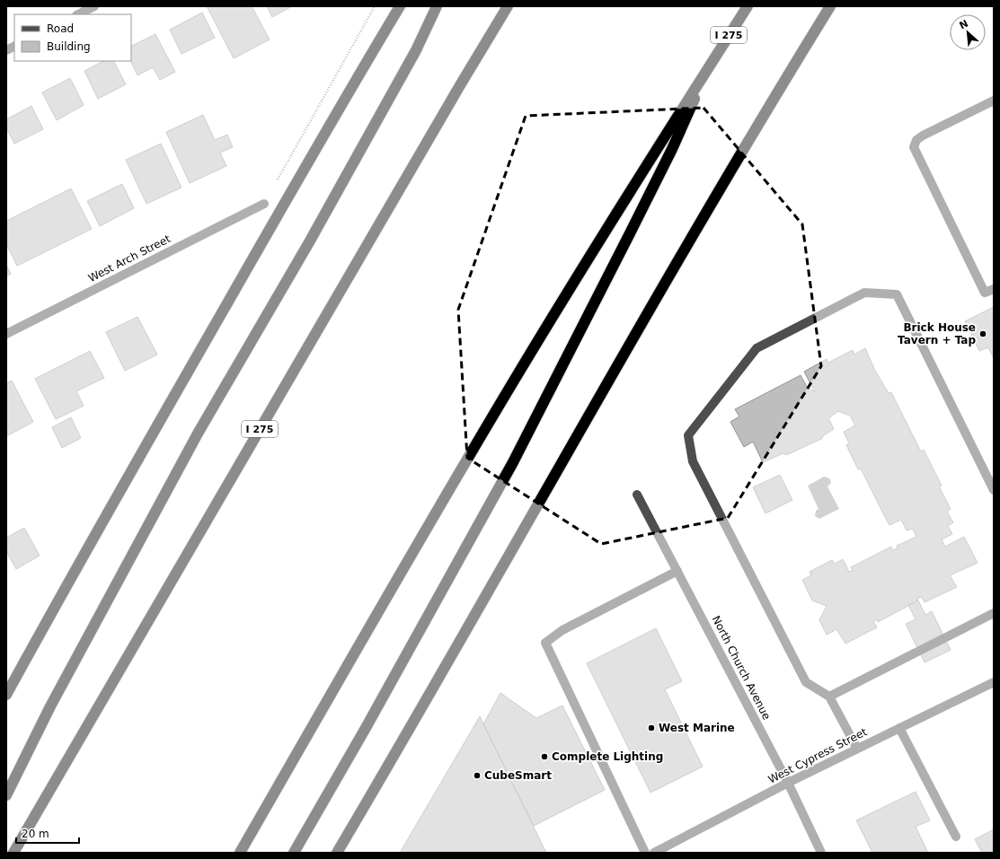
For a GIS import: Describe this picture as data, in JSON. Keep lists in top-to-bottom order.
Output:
{
  "streets": {
    "highway": ["I 275"],
    "street": ["West Arch Street", "North Church Avenue", "West Cypress Street"]
  },
  "crossings": [
    ["North Church Avenue", "West Cypress Street"]
  ],
  "places": [
    "Brick House Tavern + Tap",
    "West Marine",
    "Complete Lighting",
    "CubeSmart"
  ],
  "legend": ["Road", "Building"],
  "scale_bar": "20 m",
  "north": "top left"
}
